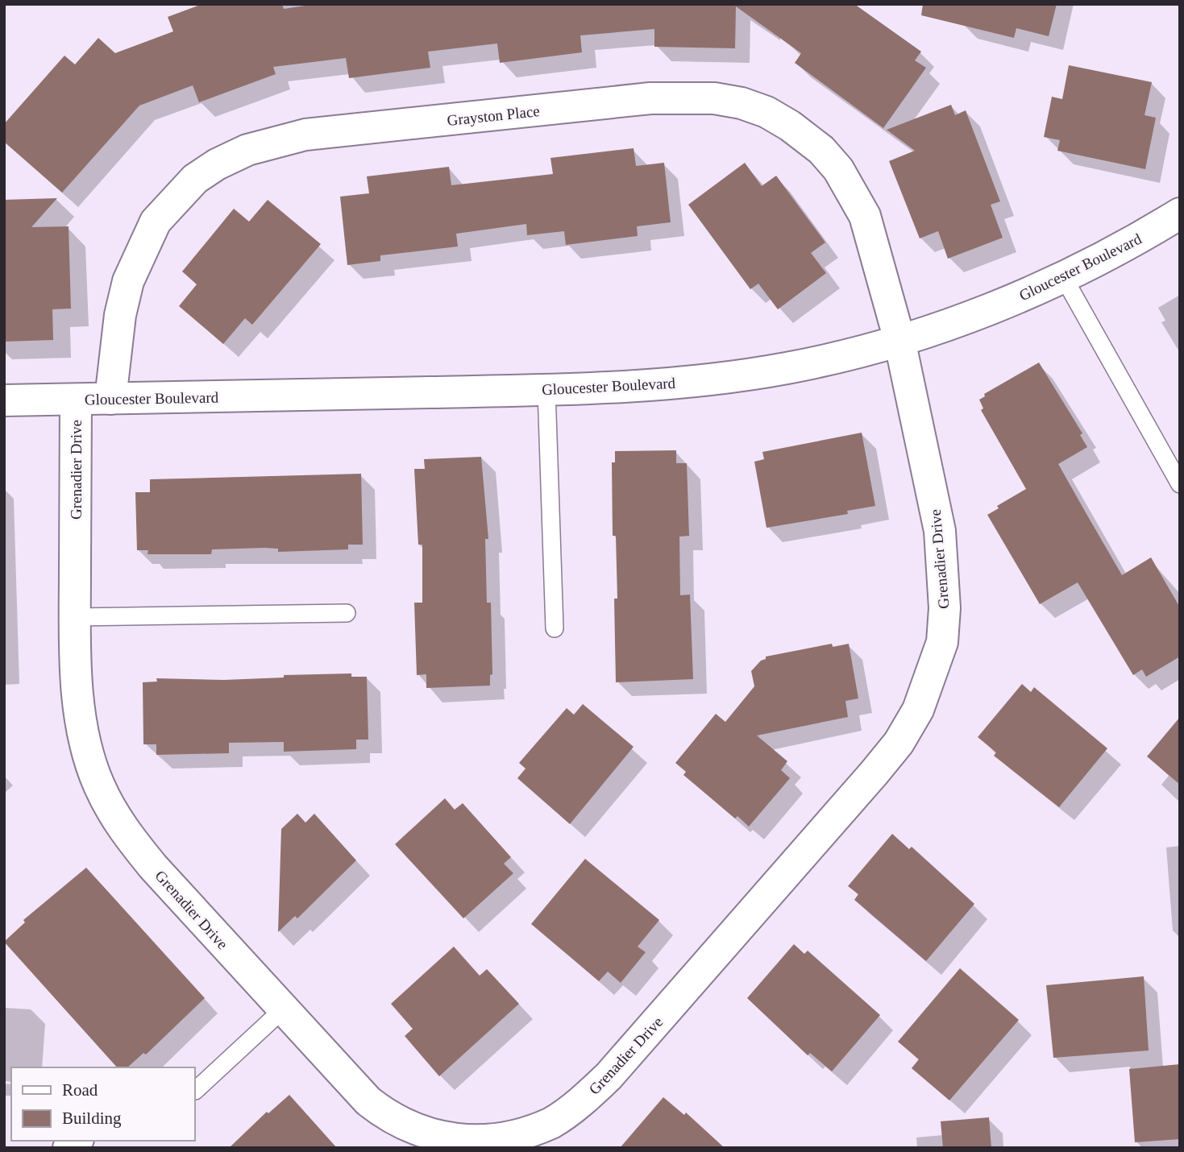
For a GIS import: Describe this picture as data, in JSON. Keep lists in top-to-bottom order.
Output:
{
  "streets": {
    "street": ["Grayston Place", "Gloucester Boulevard", "Grenadier Drive"]
  },
  "crossings": [
    ["Grayston Place", "Gloucester Boulevard"],
    ["Grayston Place", "Grenadier Drive"],
    ["Gloucester Boulevard", "Grenadier Drive"]
  ],
  "legend": ["Road", "Building"]
}
